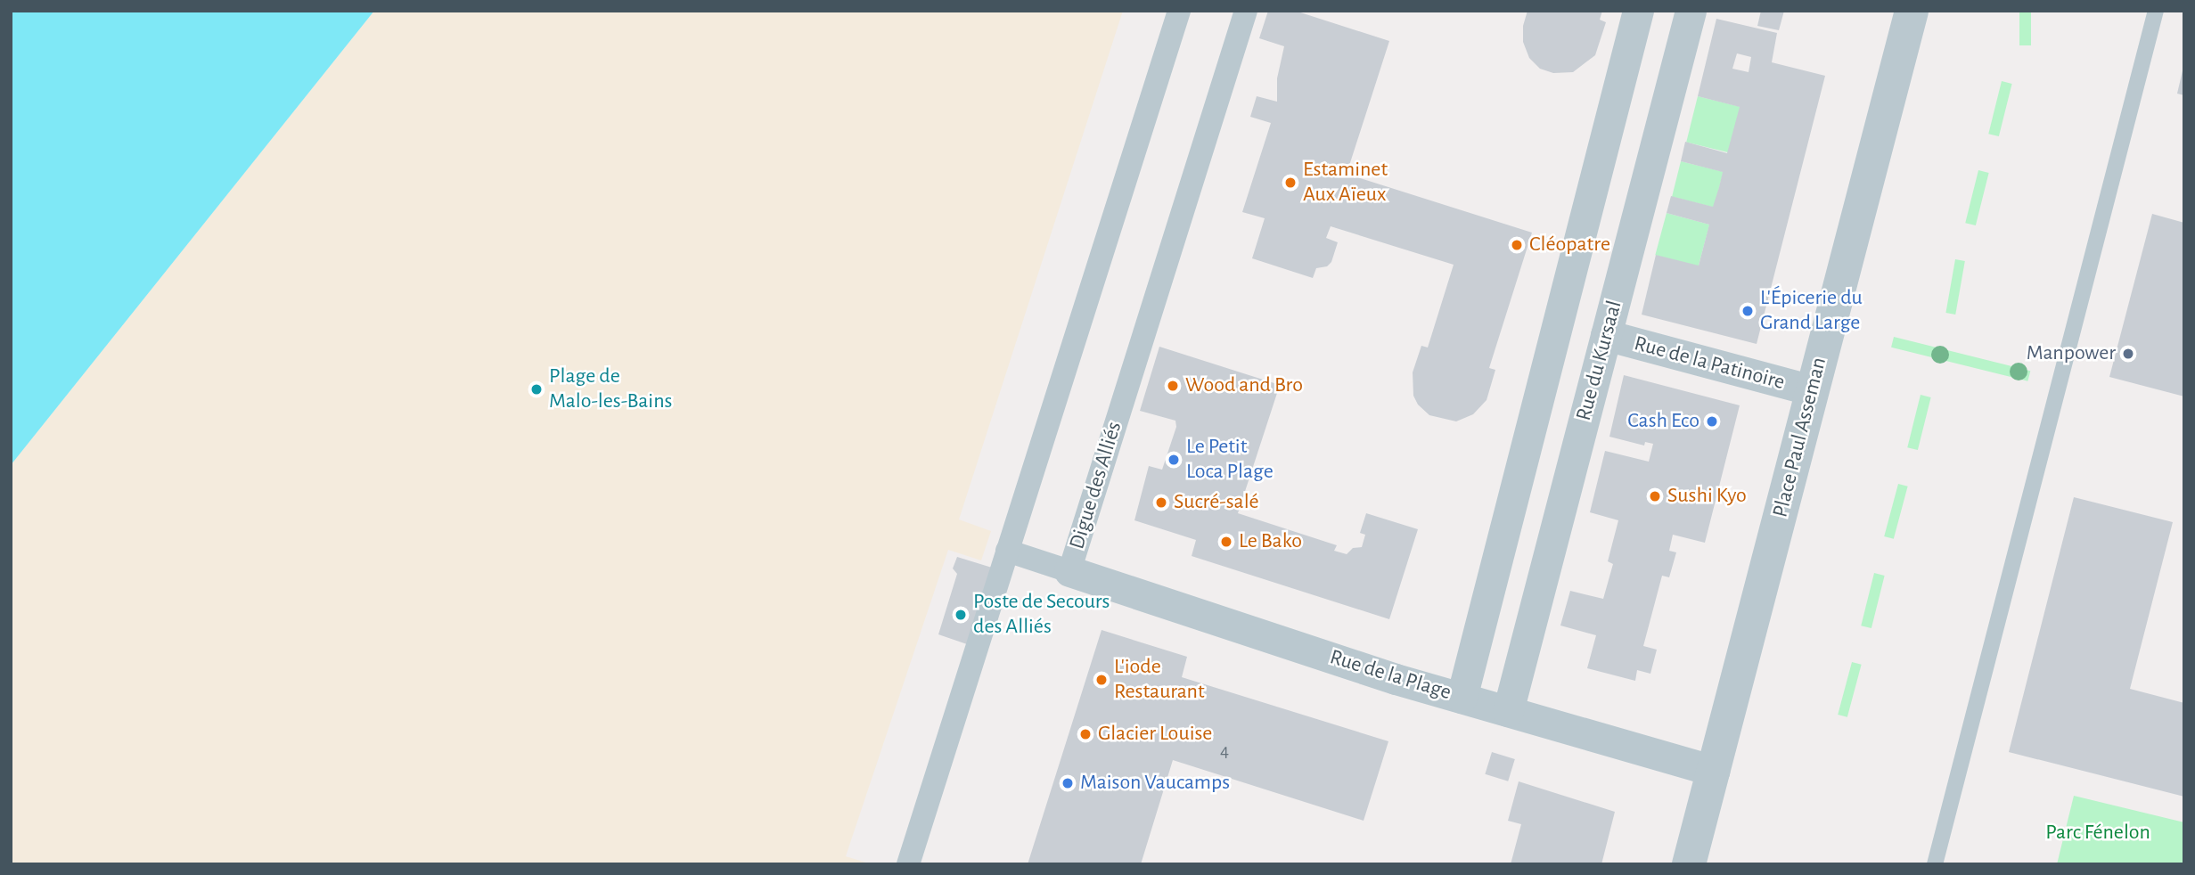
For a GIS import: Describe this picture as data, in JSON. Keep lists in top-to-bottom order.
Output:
{
  "streets": {
    "street": [
      "Rue du Kursaal",
      "Rue de la Patinoire",
      "Place Paul Asseman",
      "Digue des Alliés",
      "Rue de la Plage"
    ]
  },
  "crossings": [
    ["Rue du Kursaal", "Rue de la Patinoire"],
    ["Rue du Kursaal", "Rue de la Plage"],
    ["Rue de la Patinoire", "Place Paul Asseman"],
    ["Place Paul Asseman", "Rue de la Plage"],
    ["Digue des Alliés", "Rue de la Plage"]
  ],
  "parks": ["Parc Fénelon"],
  "places": [
    "Estaminet Aux Aïeux",
    "Cléopatre",
    "L'Épicerie du Grand Large",
    "Manpower",
    "Wood and Bro",
    "Plage de Malo-les-Bains",
    "Cash Eco",
    "Le Petit Loca Plage",
    "Sushi Kyo",
    "Sucré-salé",
    "Le Bako",
    "Poste de Secours des Alliés",
    "L'iode Restaurant",
    "Glacier Louise",
    "Maison Vaucamps"
  ],
  "house_numbers": ["4"]
}
